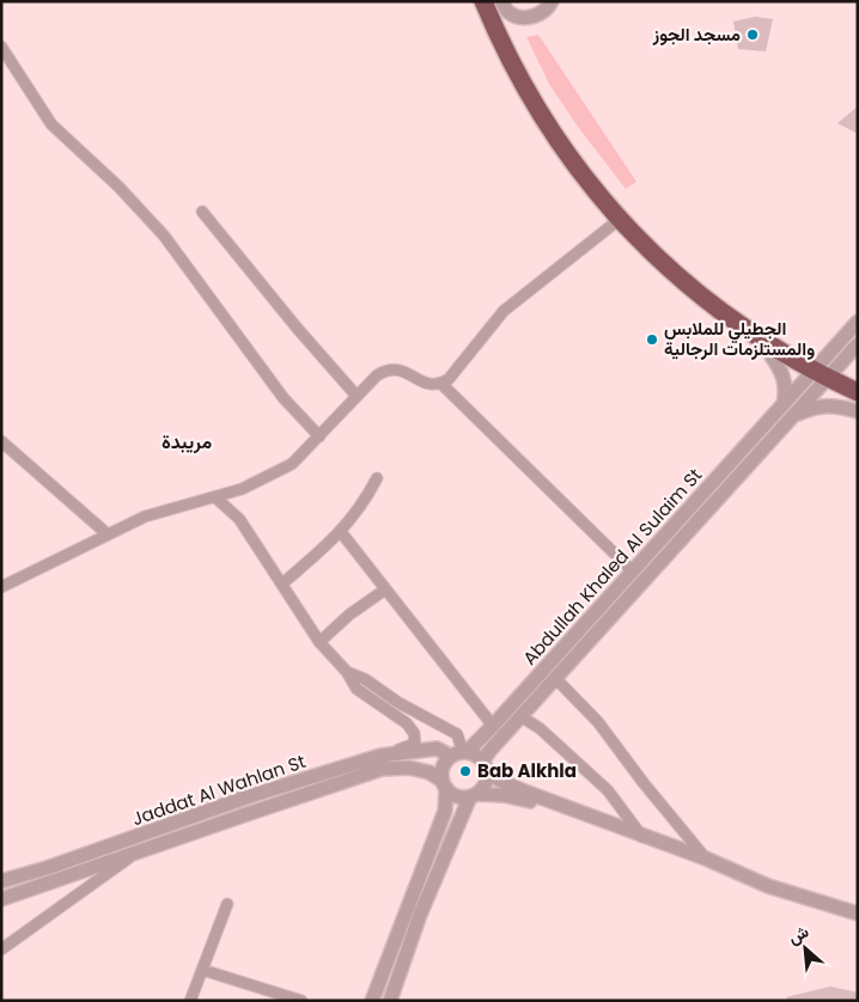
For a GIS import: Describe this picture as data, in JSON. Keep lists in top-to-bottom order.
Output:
{
  "streets": {
    "street": ["Abdullah Khaled Al Sulaim St", "Jaddat Al Wahlan St"]
  },
  "crossings": [
    ["Abdullah Khaled Al Sulaim St", "Jaddat Al Wahlan St"]
  ],
  "districts": ["مريبدة"],
  "places": ["مسجد الجوز", "الجطيلي للملابس والمستلزمات الرجالية", "Bab Alkhla"],
  "north": "top left"
}
